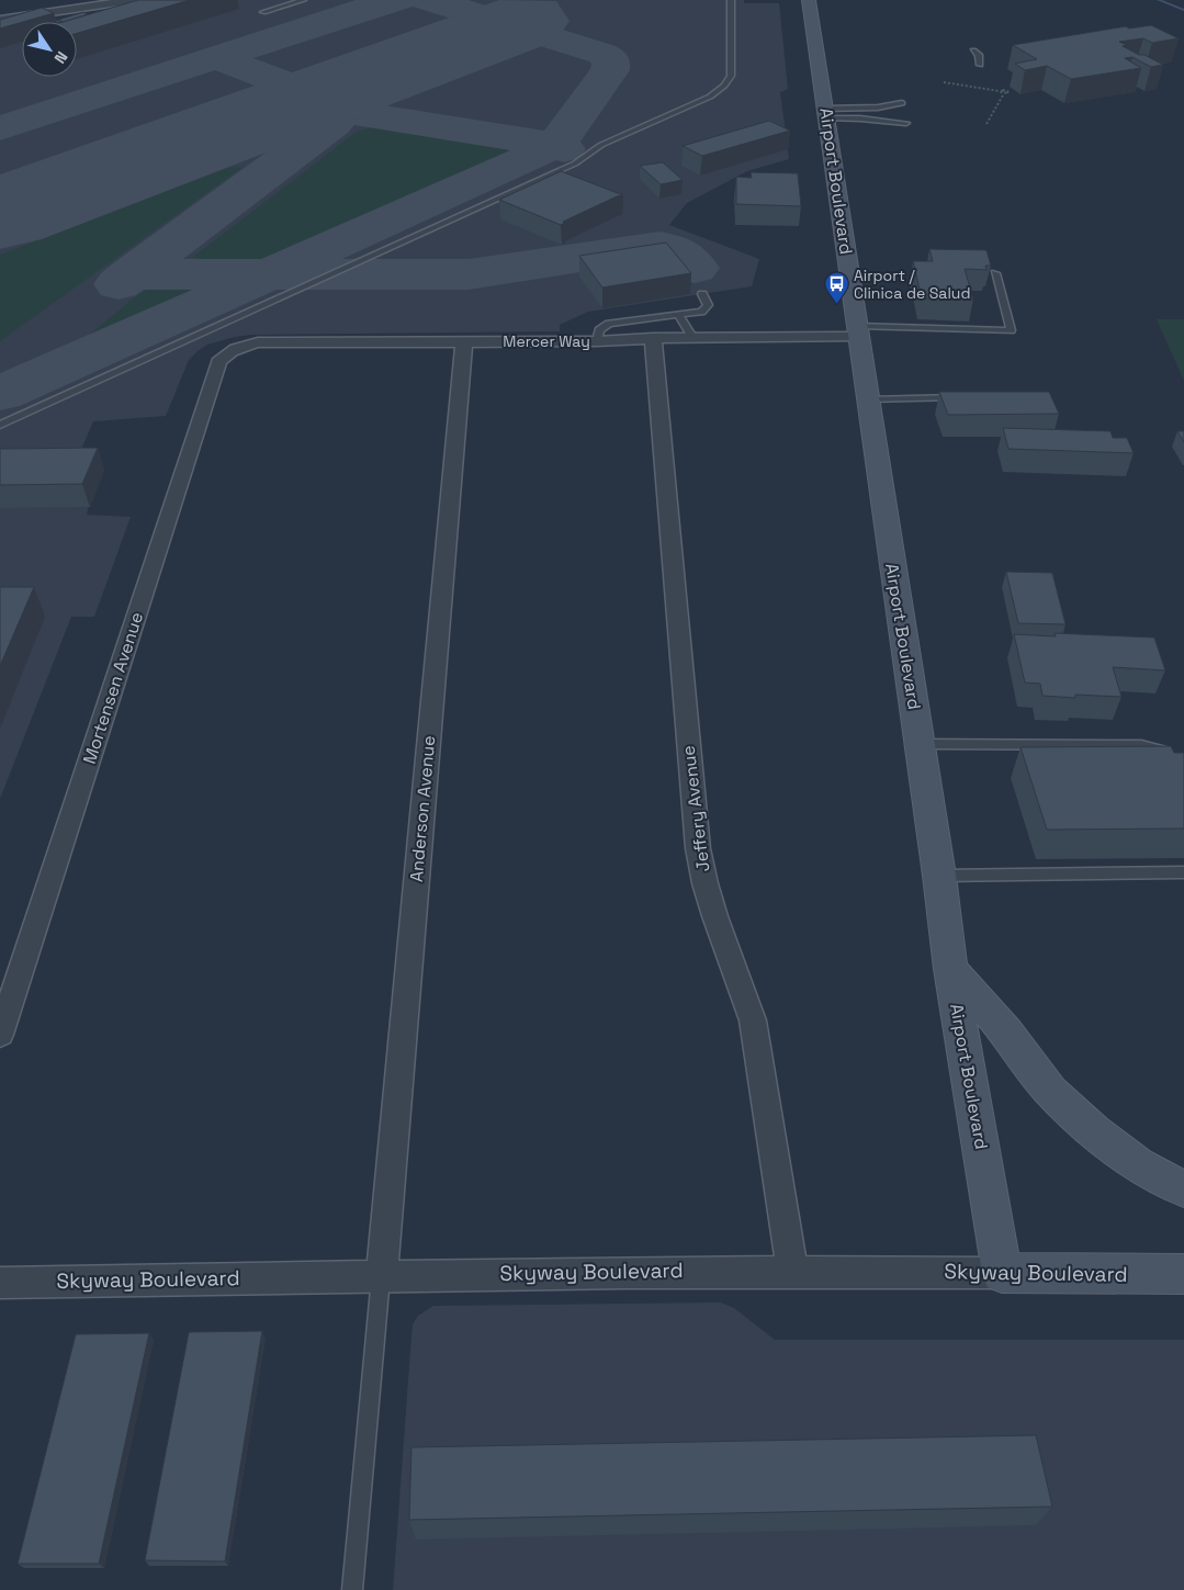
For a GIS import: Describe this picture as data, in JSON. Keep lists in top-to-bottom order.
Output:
{
  "streets": {
    "main road": ["Airport Boulevard", "Skyway Boulevard"],
    "street": [
      "Mercer Way",
      "Mortensen Avenue",
      "Anderson Avenue",
      "Jeffery Avenue"
    ]
  },
  "crossings": [
    ["Airport Boulevard", "Mercer Way"],
    ["Airport Boulevard", "Skyway Boulevard"],
    ["Mercer Way", "Mortensen Avenue"],
    ["Mercer Way", "Anderson Avenue"],
    ["Mercer Way", "Jeffery Avenue"],
    ["Anderson Avenue", "Skyway Boulevard"],
    ["Jeffery Avenue", "Skyway Boulevard"]
  ],
  "places": {
    "bus stop": ["Airport / Clinica de Salud"]
  },
  "north": "bottom right"
}
